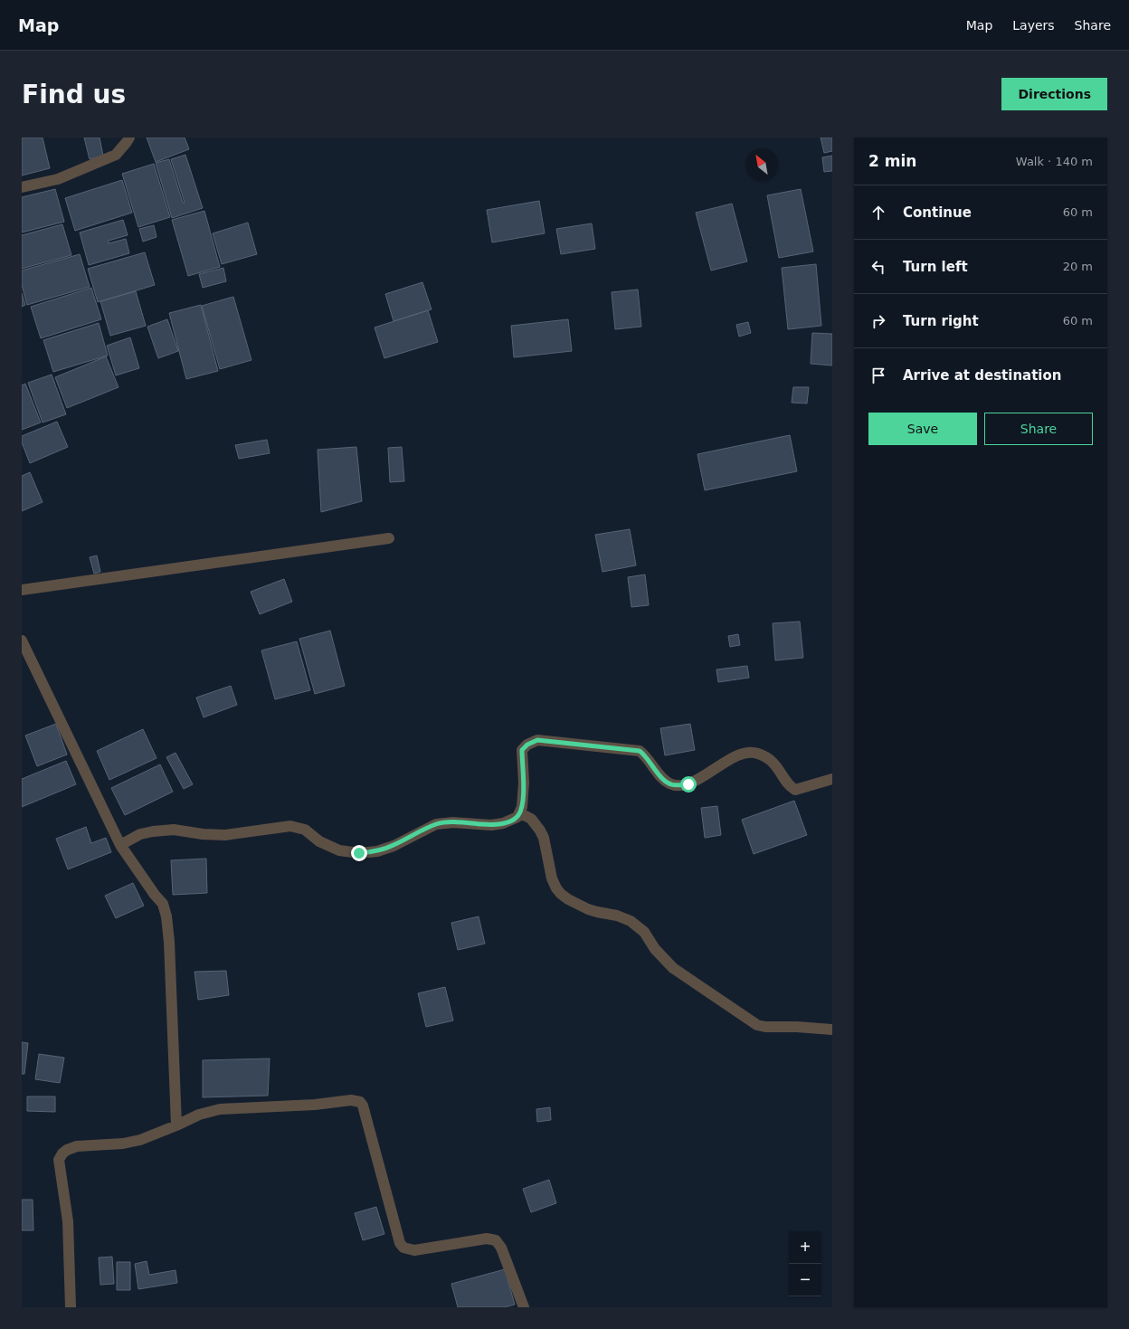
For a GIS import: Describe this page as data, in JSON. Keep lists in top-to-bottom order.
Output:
{
  "north": "top left",
  "page": {
    "header": "Map",
    "nav": ["Map", "Layers", "Share"],
    "buttons": [
      "Directions",
      ["Save", "Share"]
    ],
    "title": "Find us",
    "heading": ["2 min", "Walk · 140 m"],
    "list": [
      ["Continue", "60 m"],
      ["Turn left", "20 m"],
      ["Turn right", "60 m"],
      "Arrive at destination"
    ],
    "map_buttons": ["+", "−"]
  }
}
